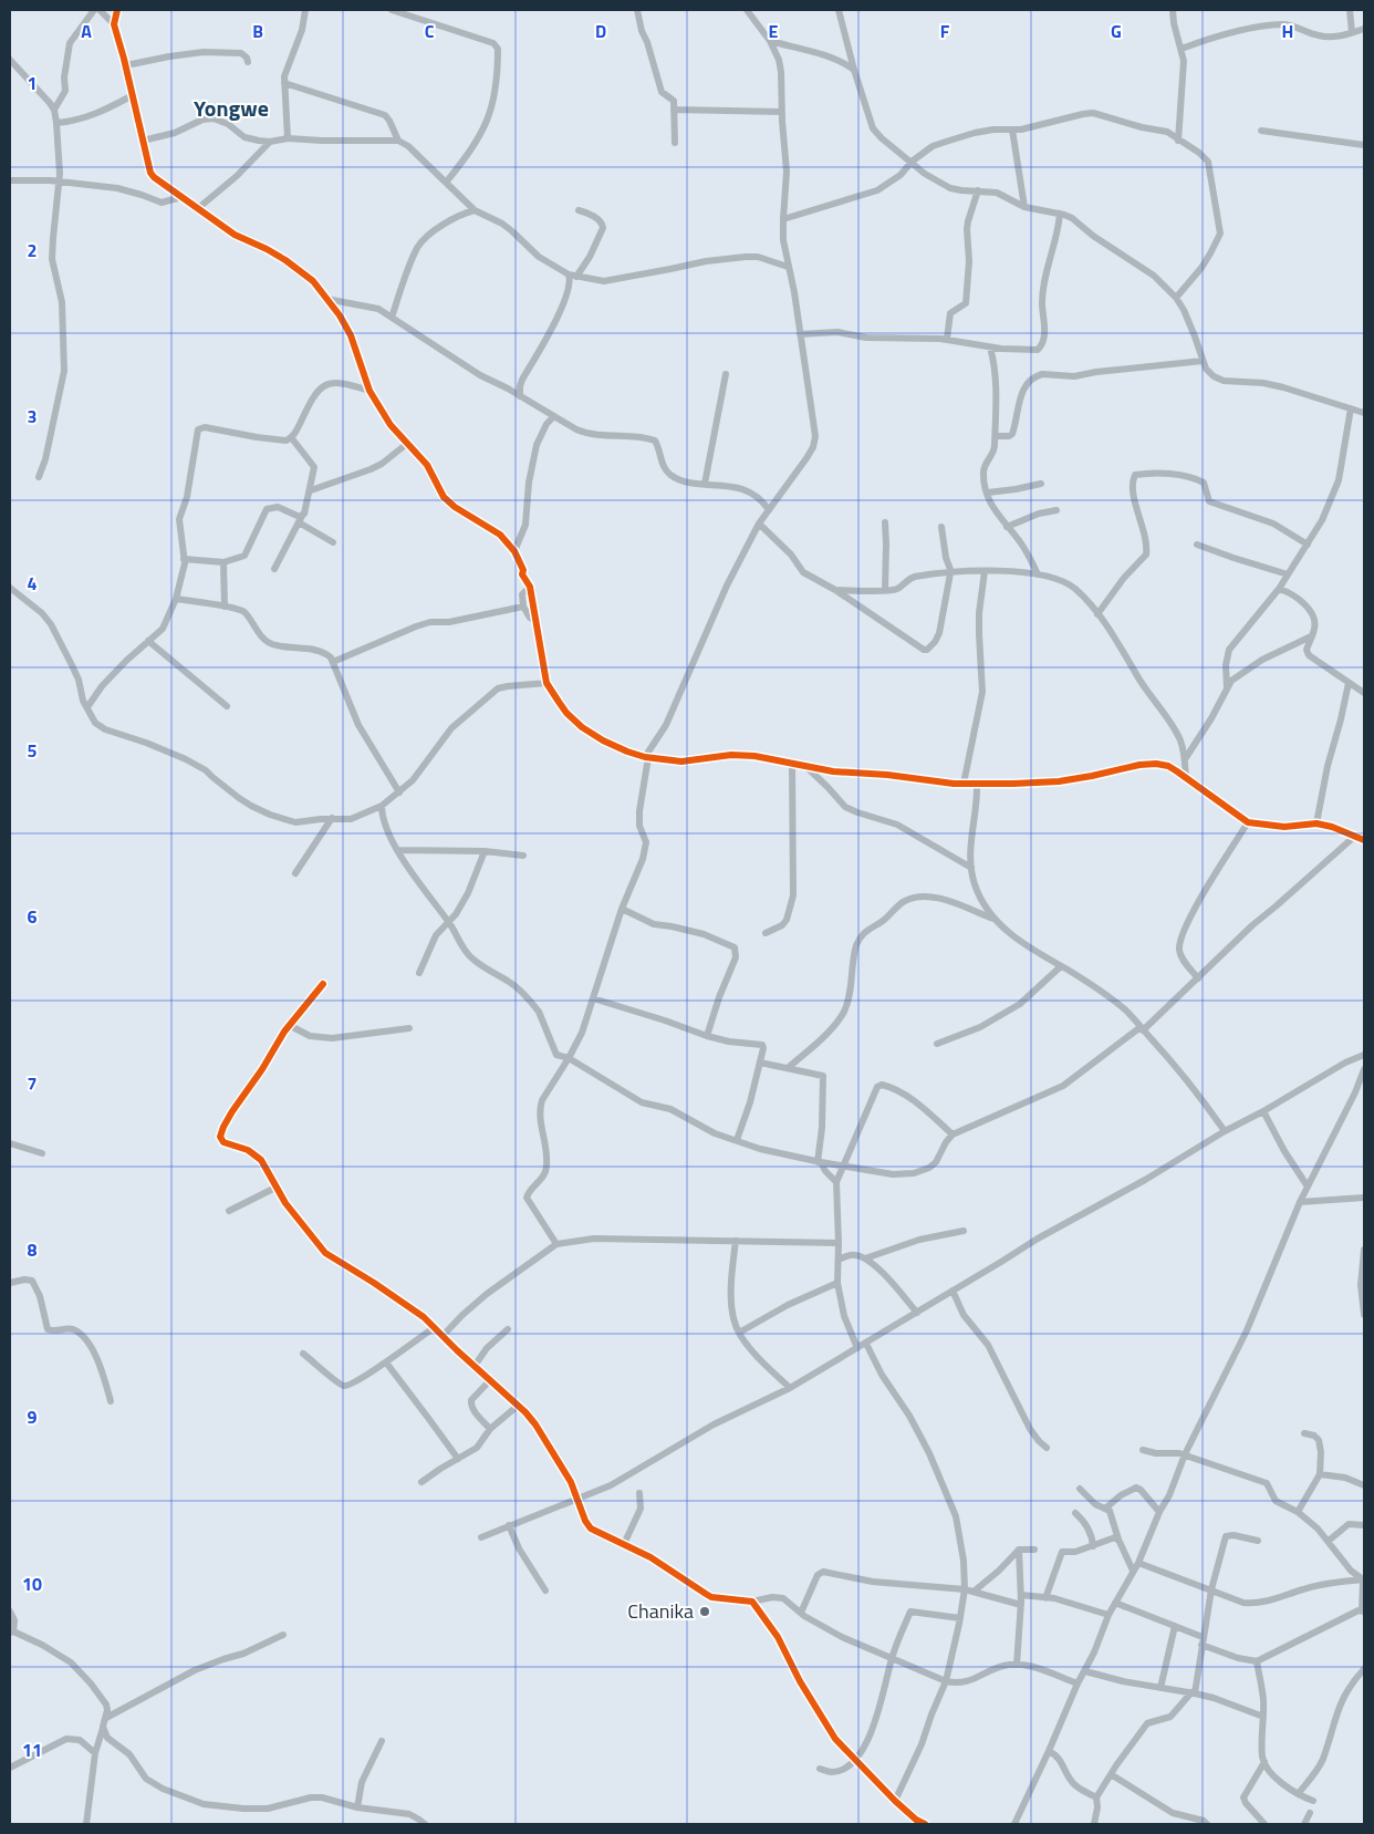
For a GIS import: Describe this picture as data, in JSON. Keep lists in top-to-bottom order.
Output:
{
  "districts": ["Yongwe"],
  "places": ["Chanika"],
  "grid": {
    "columns": [
      "A",
      "B",
      "C",
      "D",
      "E",
      "F",
      "G",
      "H"
    ],
    "rows": [
      "1",
      "2",
      "3",
      "4",
      "5",
      "6",
      "7",
      "8",
      "9",
      "10",
      "11"
    ]
  }
}
